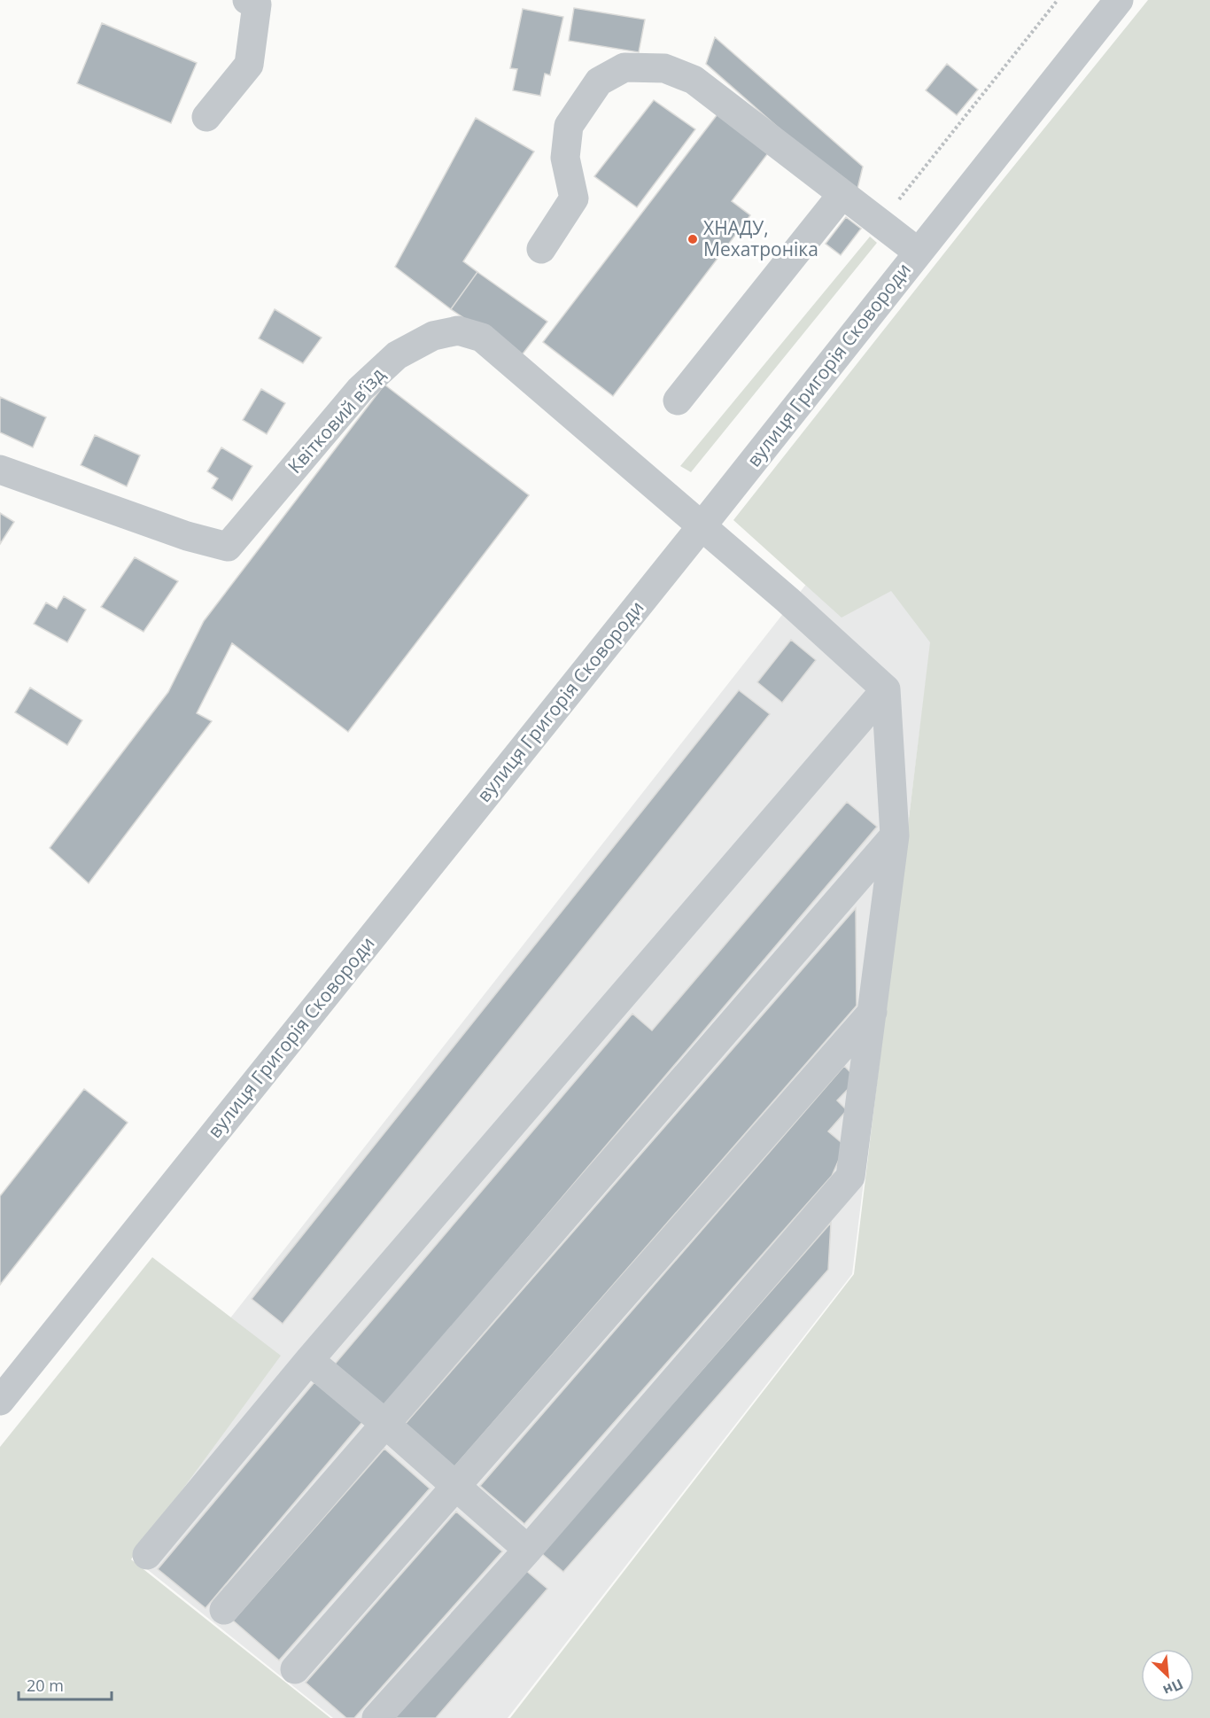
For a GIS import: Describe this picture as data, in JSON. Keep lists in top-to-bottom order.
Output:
{
  "streets": {
    "street": ["вулиця Григорія Сковороди", "Квітковий в’їзд"]
  },
  "crossings": [
    ["вулиця Григорія Сковороди", "Квітковий в’їзд"]
  ],
  "places": ["ХНАДУ, Мехатроніка"],
  "scale_bar": "20 m",
  "north": "bottom right"
}
